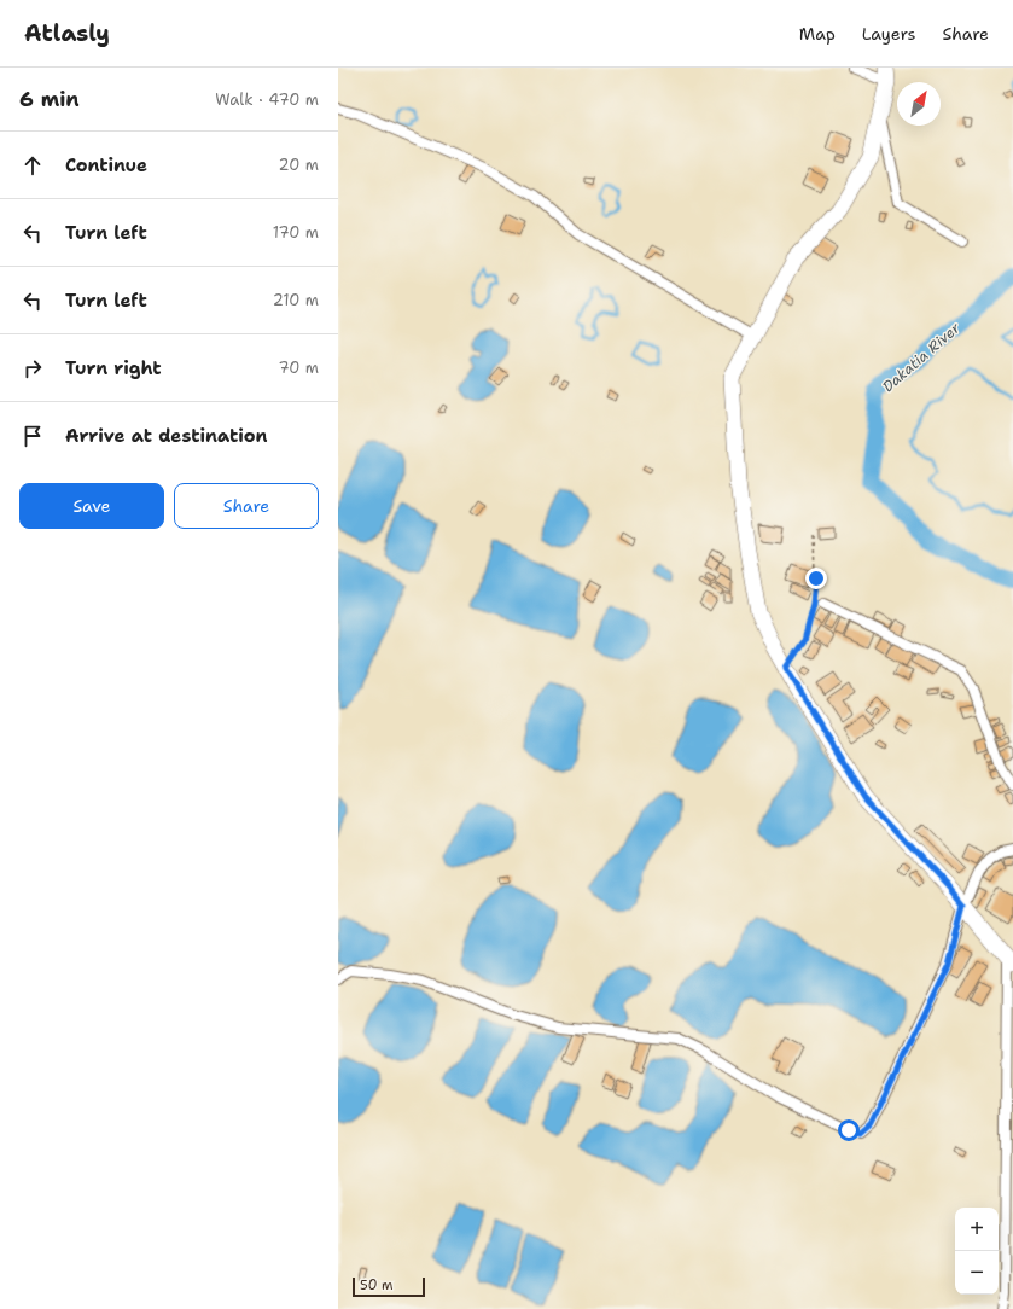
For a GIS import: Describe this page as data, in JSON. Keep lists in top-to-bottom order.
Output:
{
  "water": ["Dakatia River"],
  "scale_bar": "50 m",
  "north": "top right",
  "page": {
    "header": "Atlasly",
    "nav": ["Map", "Layers", "Share"],
    "heading": ["6 min", "Walk · 470 m"],
    "list": [
      ["Continue", "20 m"],
      ["Turn left", "170 m"],
      ["Turn left", "210 m"],
      ["Turn right", "70 m"],
      "Arrive at destination"
    ],
    "buttons": ["Save", "Share"],
    "map_buttons": ["+", "−"],
    "scale": "50 m"
  }
}
